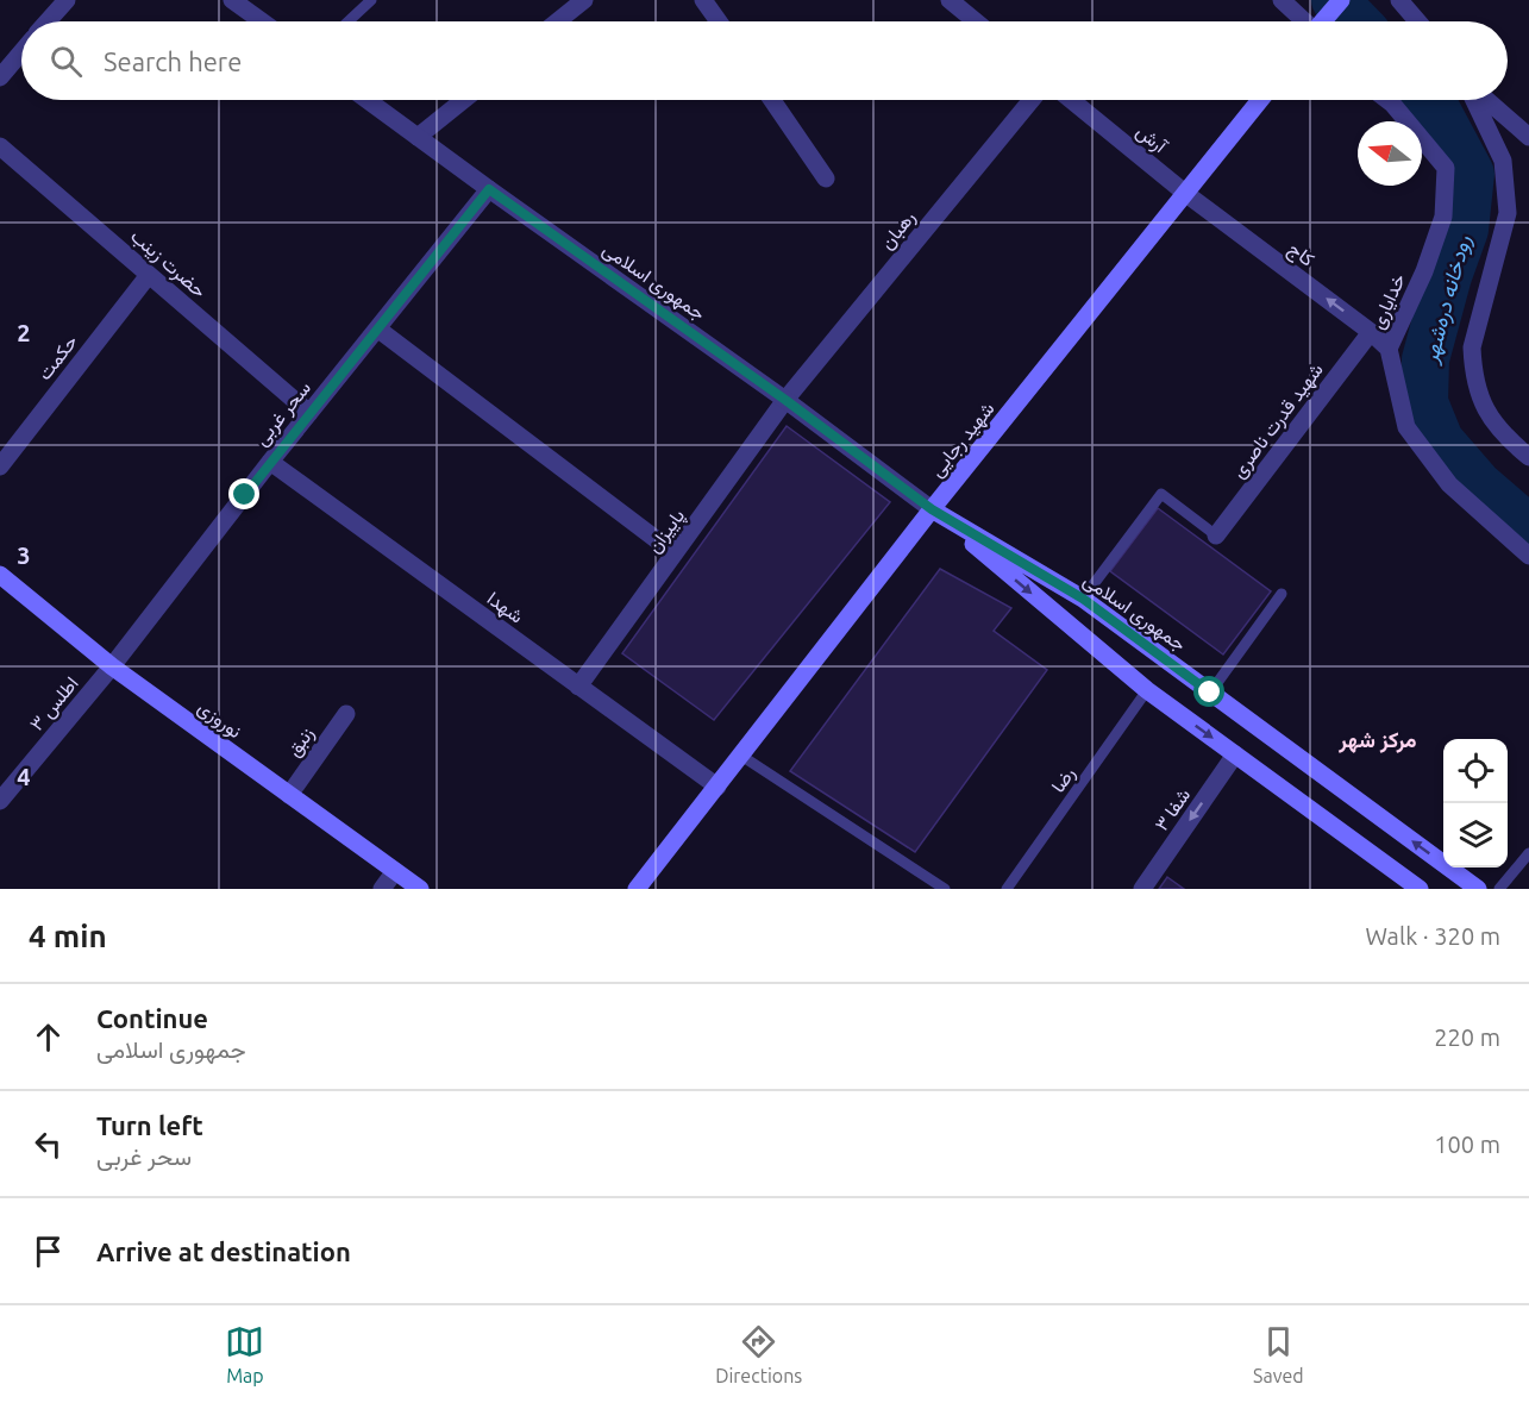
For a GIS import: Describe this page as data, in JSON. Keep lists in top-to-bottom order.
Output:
{
  "streets": {
    "main road": ["جمهوری اسلامی", "شهید رجایی", "نوروزی"],
    "street": [
      "آرش",
      "رهبان",
      "کاج",
      "حضرت زینب",
      "خدایاری",
      "حکمت",
      "سحر غربی",
      "شهید قدرت ناصری",
      "پاییزان",
      "شهدا",
      "اطلس ۳",
      "زنبق",
      "شفا ۳"
    ],
    "lane": ["رضا"]
  },
  "crossings": [
    ["آرش", "کاج"],
    ["آرش", "شهید رجایی"],
    ["رهبان", "جمهوری اسلامی"],
    ["رهبان", "پاییزان"],
    ["کاج", "خدایاری"],
    ["کاج", "شهید قدرت ناصری"],
    ["کاج", "شهید رجایی"],
    ["حضرت زینب", "حکمت"],
    ["حضرت زینب", "سحر غربی"],
    ["جمهوری اسلامی", "سحر غربی"],
    ["جمهوری اسلامی", "شهید رجایی"],
    ["جمهوری اسلامی", "پاییزان"],
    ["جمهوری اسلامی", "رضا"],
    ["جمهوری اسلامی", "شفا ۳"],
    ["سحر غربی", "شهدا"],
    ["سحر غربی", "اطلس ۳"],
    ["سحر غربی", "نوروزی"],
    ["شهید رجایی", "شهدا"],
    ["پاییزان", "شهدا"],
    ["اطلس ۳", "نوروزی"],
    ["نوروزی", "زنبق"]
  ],
  "one_way": ["کاج", "شفا ۳"],
  "districts": ["مرکز شهر"],
  "water": ["رودخانه دره‌شهر"],
  "north": "left",
  "page": {
    "search": "Search here",
    "heading": ["4 min", "Walk · 320 m"],
    "list": [
      ["Continue", "جمهوری اسلامی", "220 m"],
      ["Turn left", "سحر غربی", "100 m"],
      "Arrive at destination"
    ],
    "nav": ["Map", "Directions", "Saved"]
  },
  "grid": {
    "rows": ["2", "3", "4"]
  }
}
